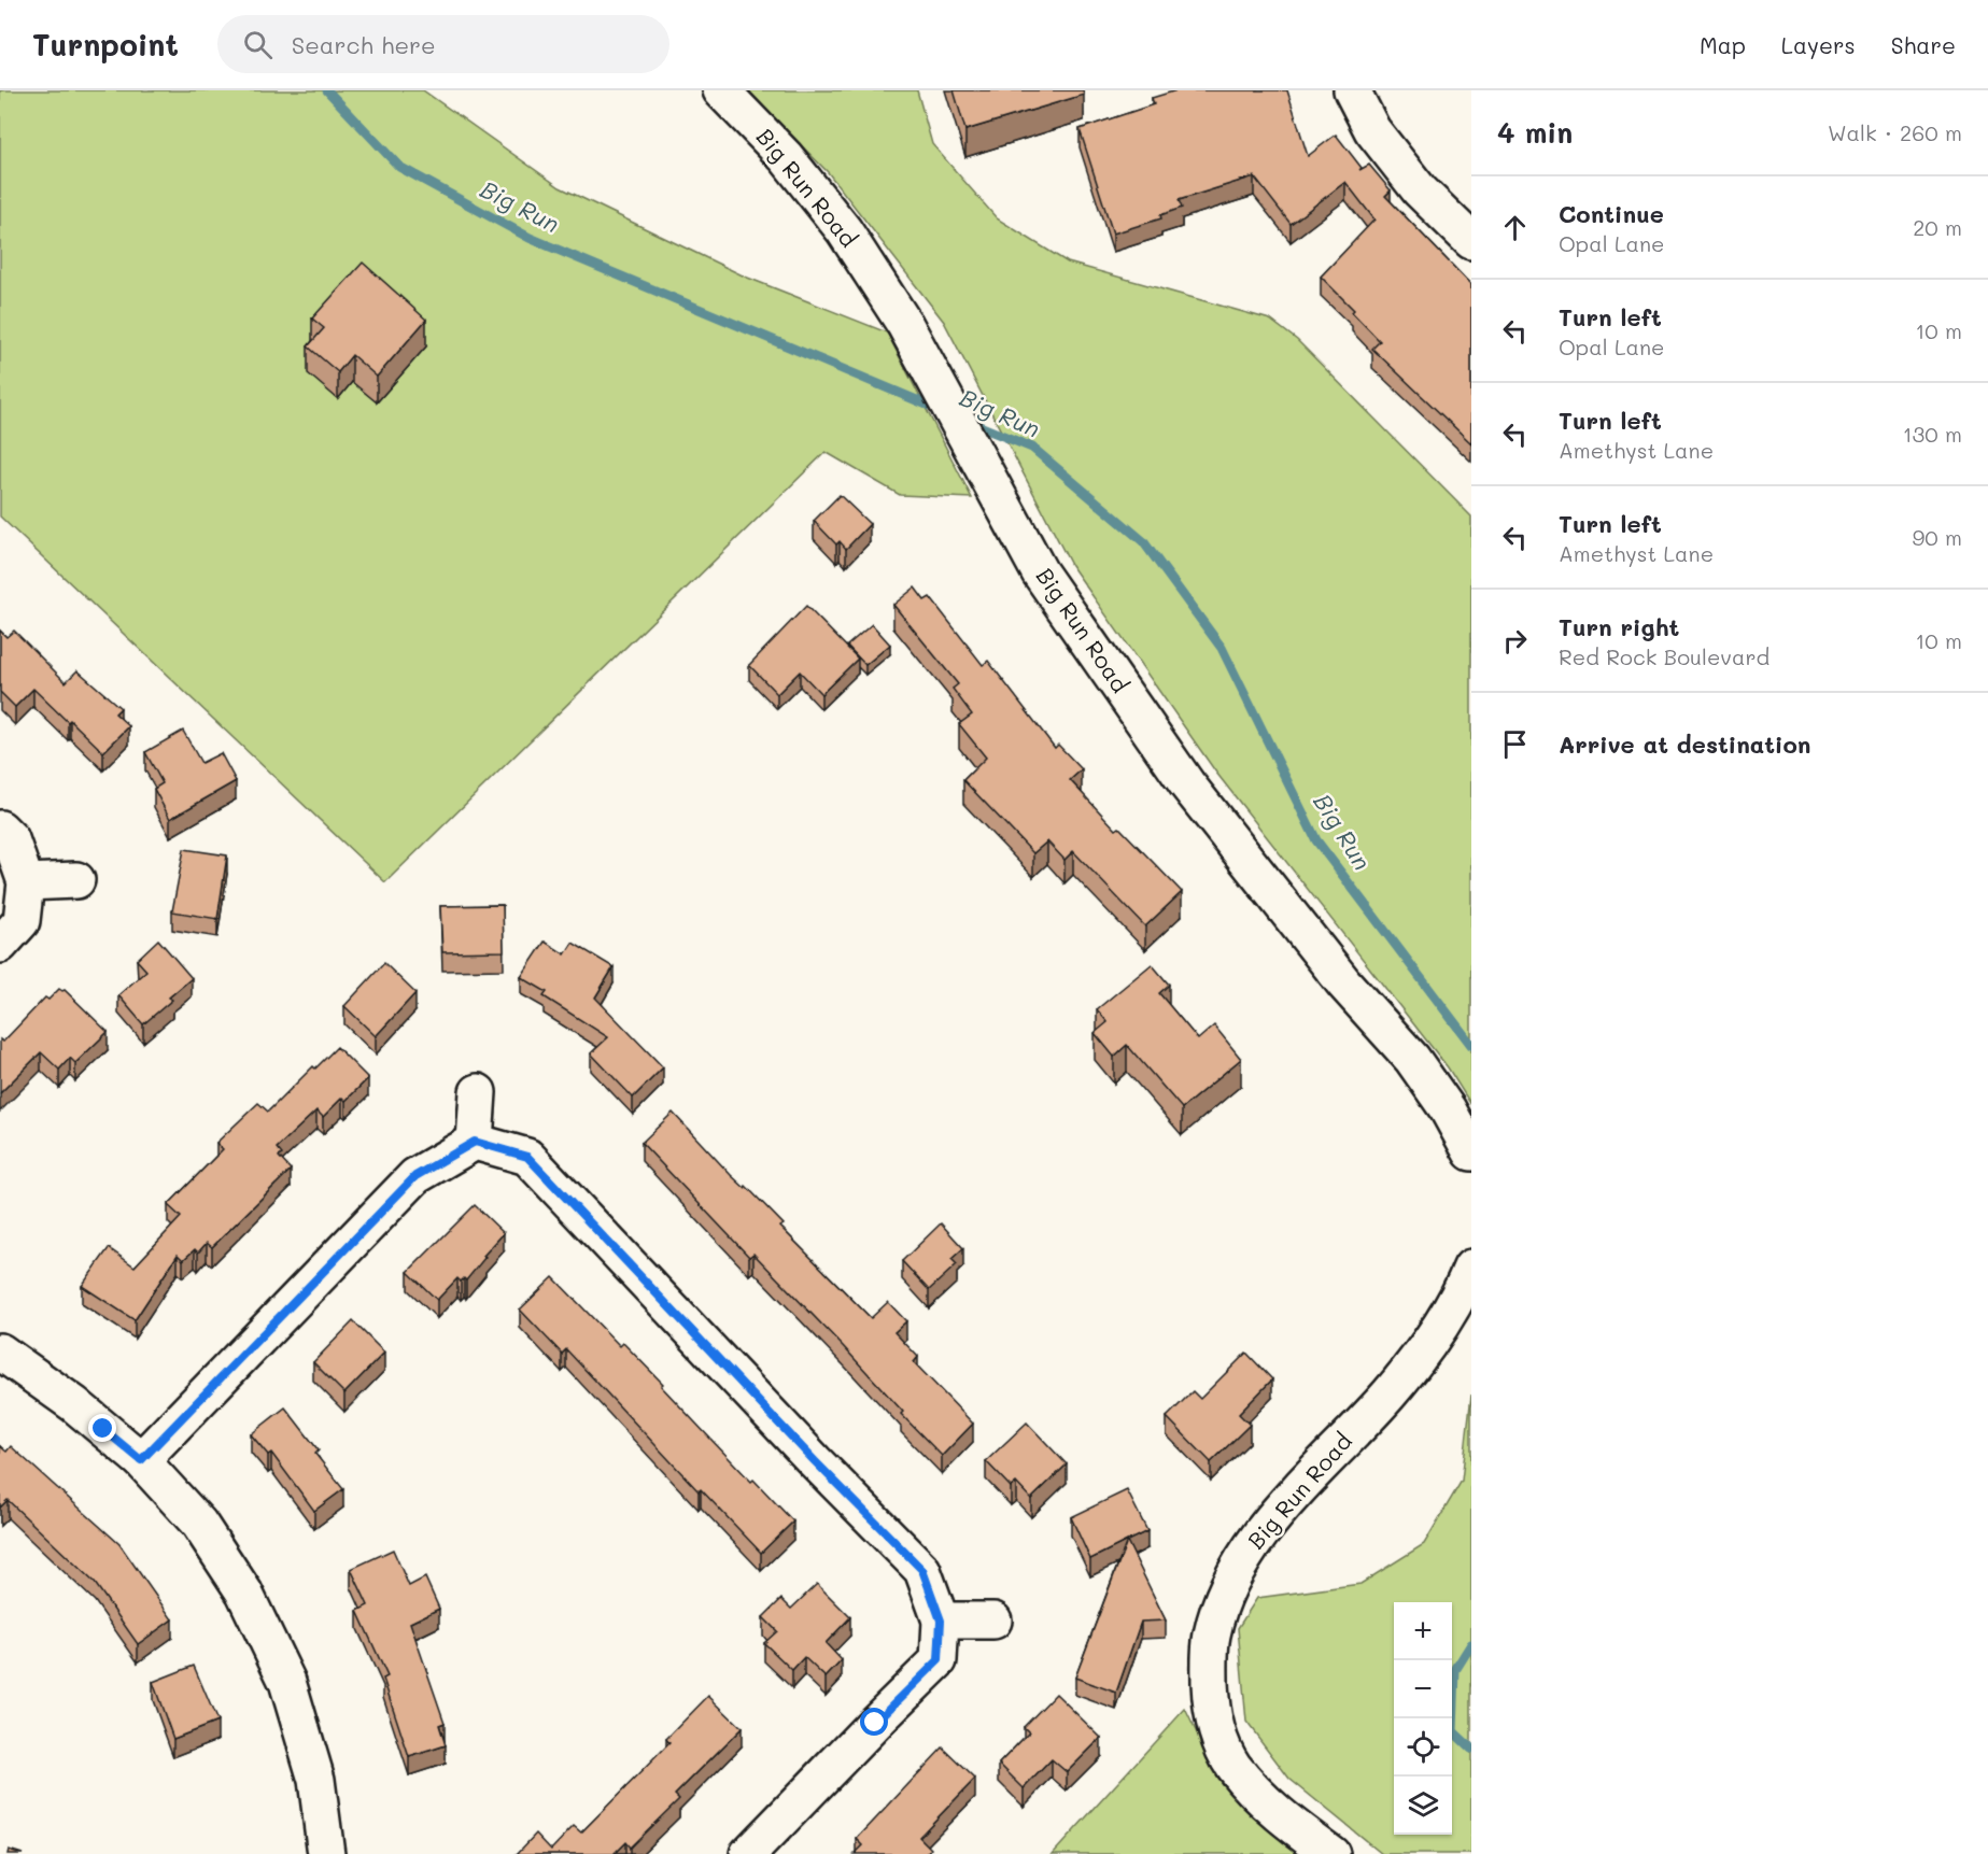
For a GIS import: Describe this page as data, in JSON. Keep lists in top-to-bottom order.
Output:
{
  "streets": {
    "street": ["Big Run Road"]
  },
  "water": ["Big Run"],
  "page": {
    "header": "Turnpoint",
    "search": "Search here",
    "nav": ["Map", "Layers", "Share"],
    "heading": ["4 min", "Walk · 260 m"],
    "list": [
      ["Continue", "Opal Lane", "20 m"],
      ["Turn left", "Opal Lane", "10 m"],
      ["Turn left", "Amethyst Lane", "130 m"],
      ["Turn left", "Amethyst Lane", "90 m"],
      ["Turn right", "Red Rock Boulevard", "10 m"],
      "Arrive at destination"
    ],
    "map_buttons": ["+", "−"]
  }
}
